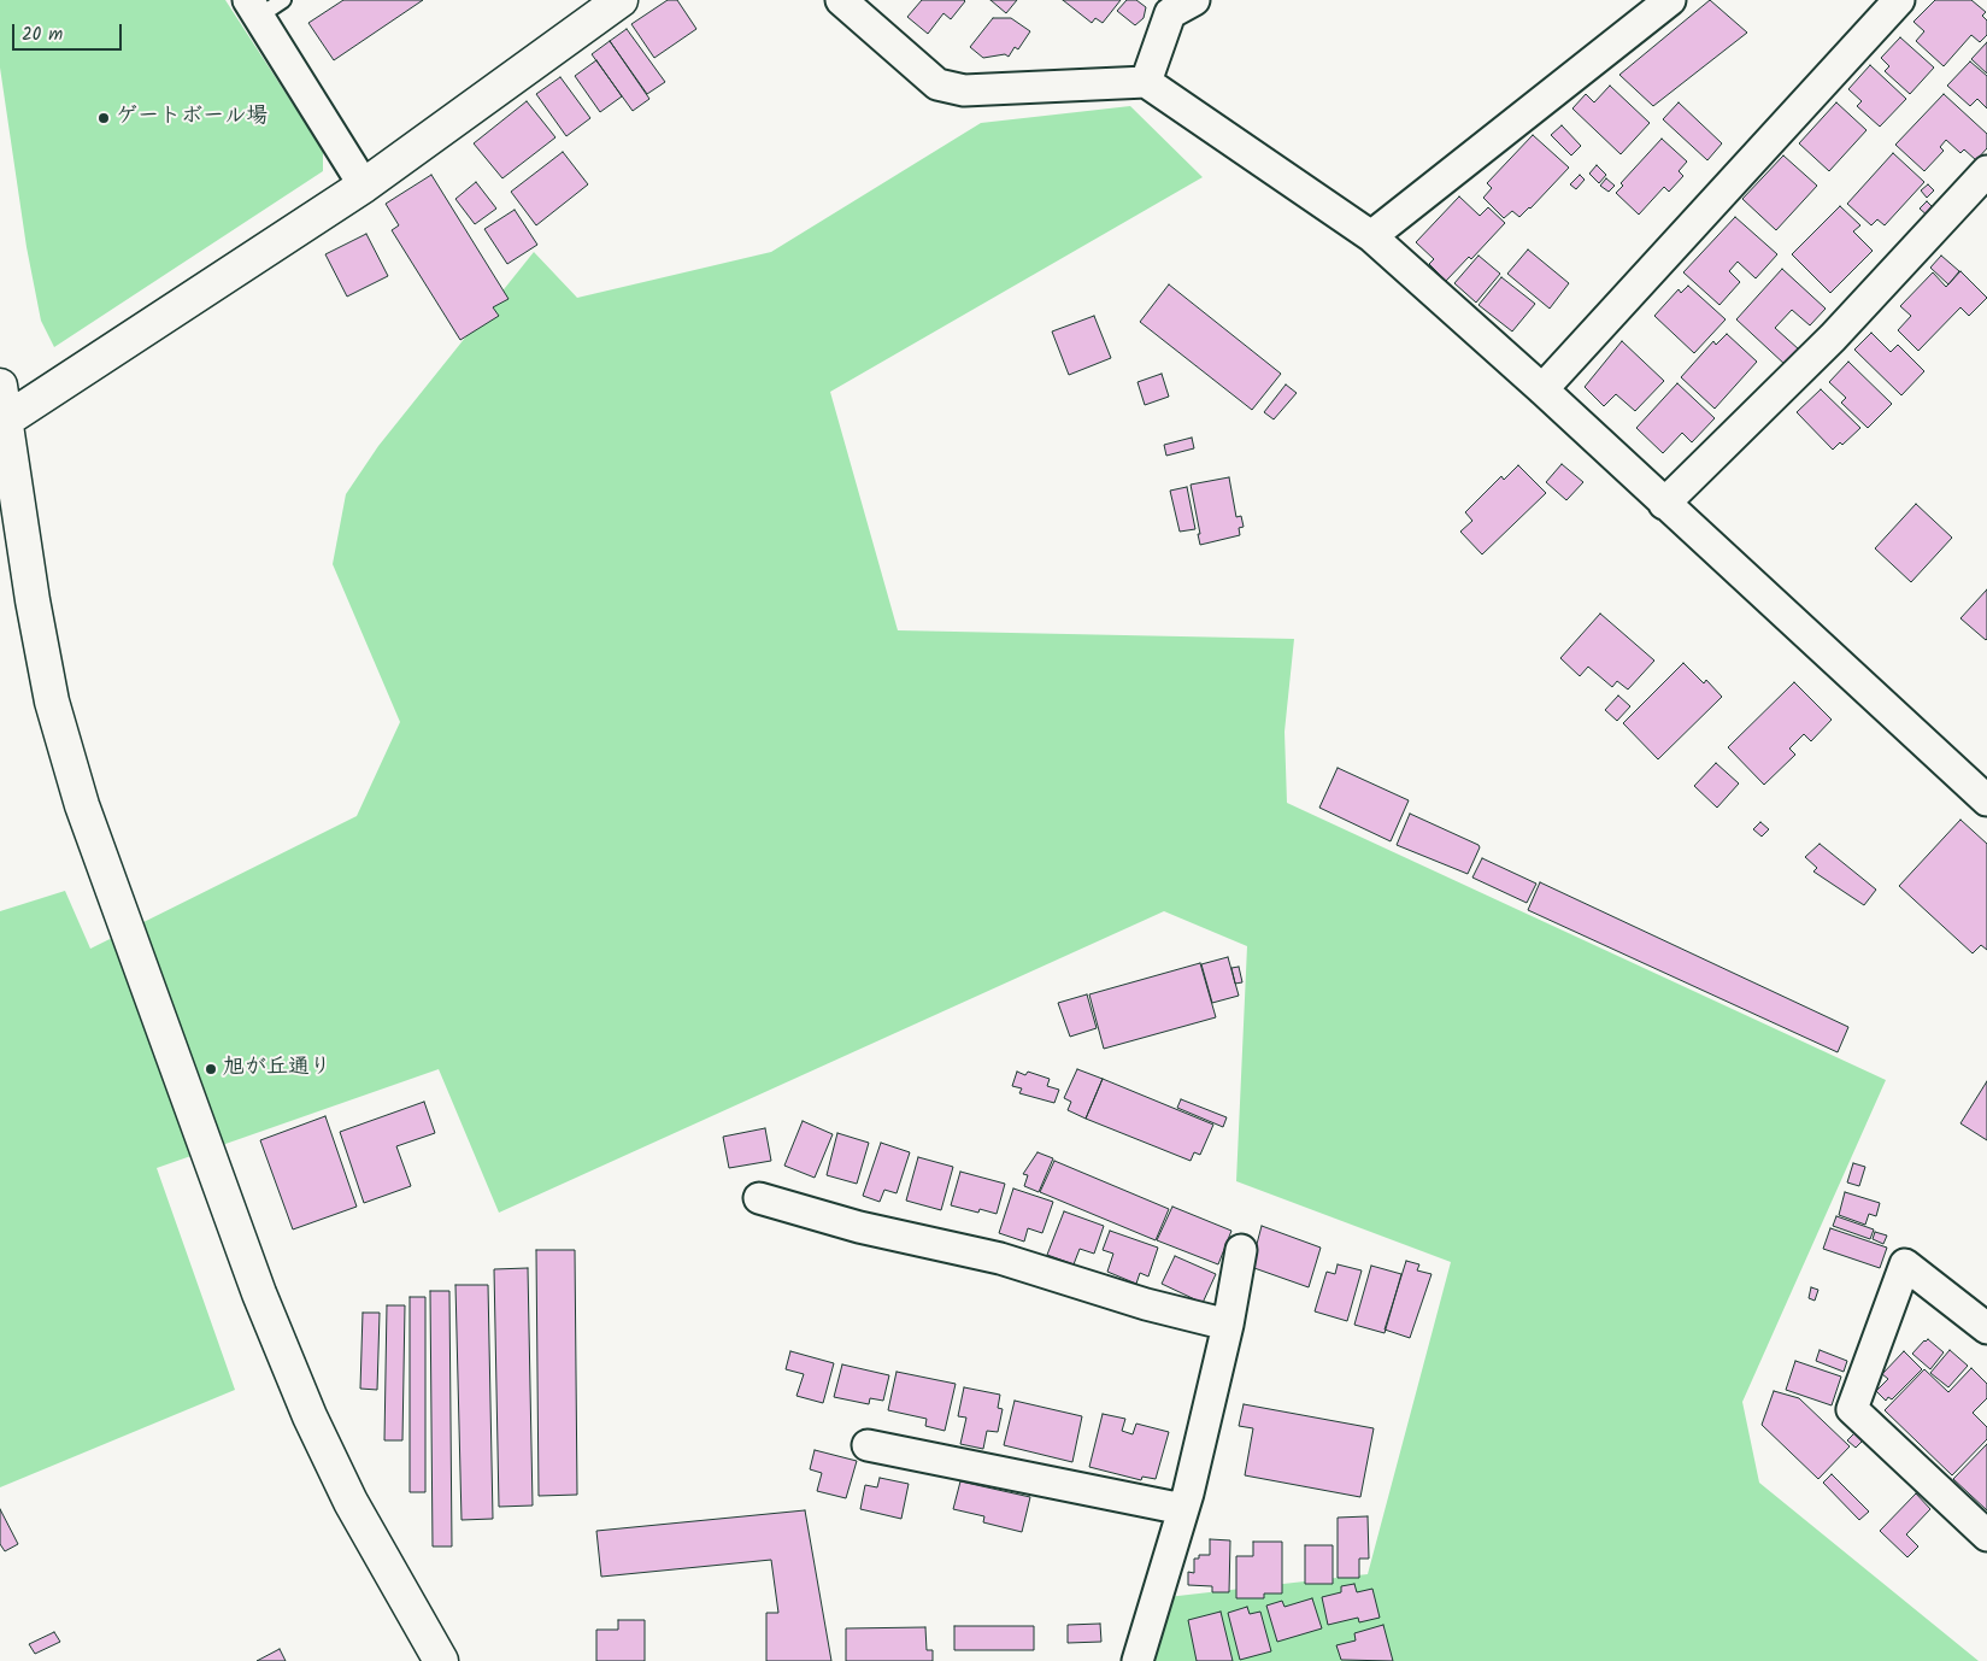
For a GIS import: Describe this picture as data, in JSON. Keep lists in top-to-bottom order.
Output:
{
  "places": ["ゲートボール場", "旭が丘通り"],
  "scale_bar": "20 m"
}
